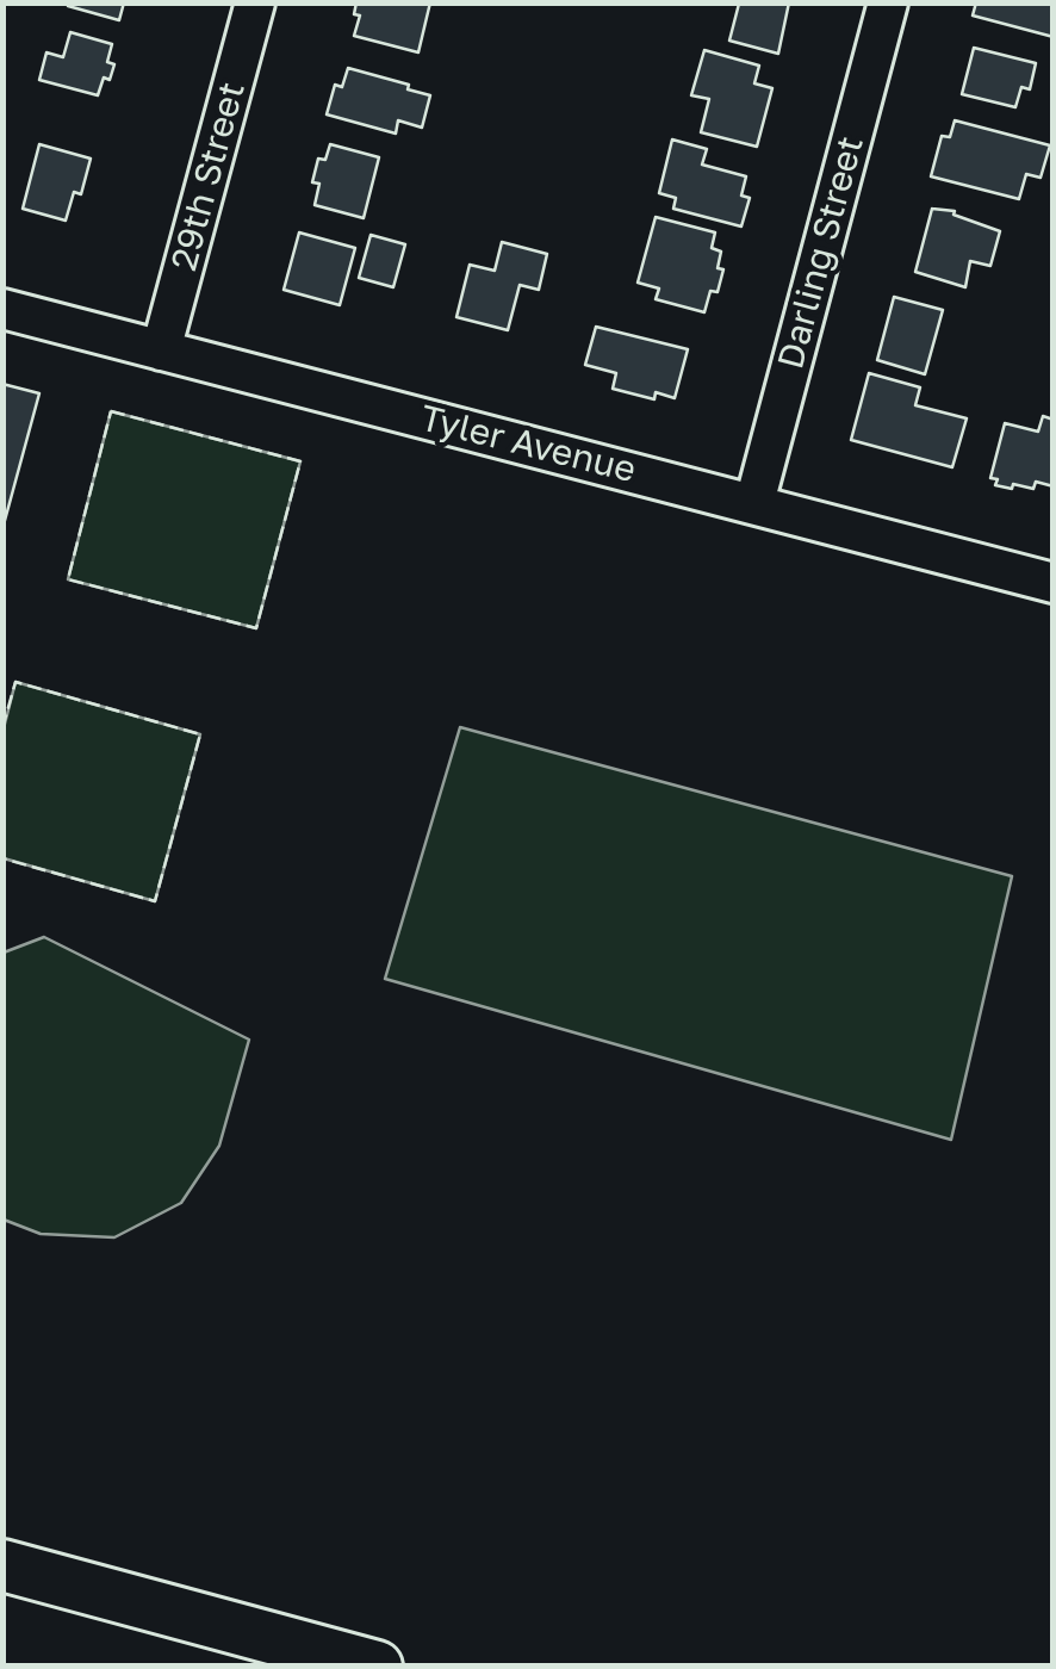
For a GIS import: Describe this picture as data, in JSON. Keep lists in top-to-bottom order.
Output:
{
  "streets": {
    "street": ["29th Street", "Darling Street", "Tyler Avenue"]
  },
  "crossings": [
    ["29th Street", "Tyler Avenue"],
    ["Darling Street", "Tyler Avenue"]
  ]
}
